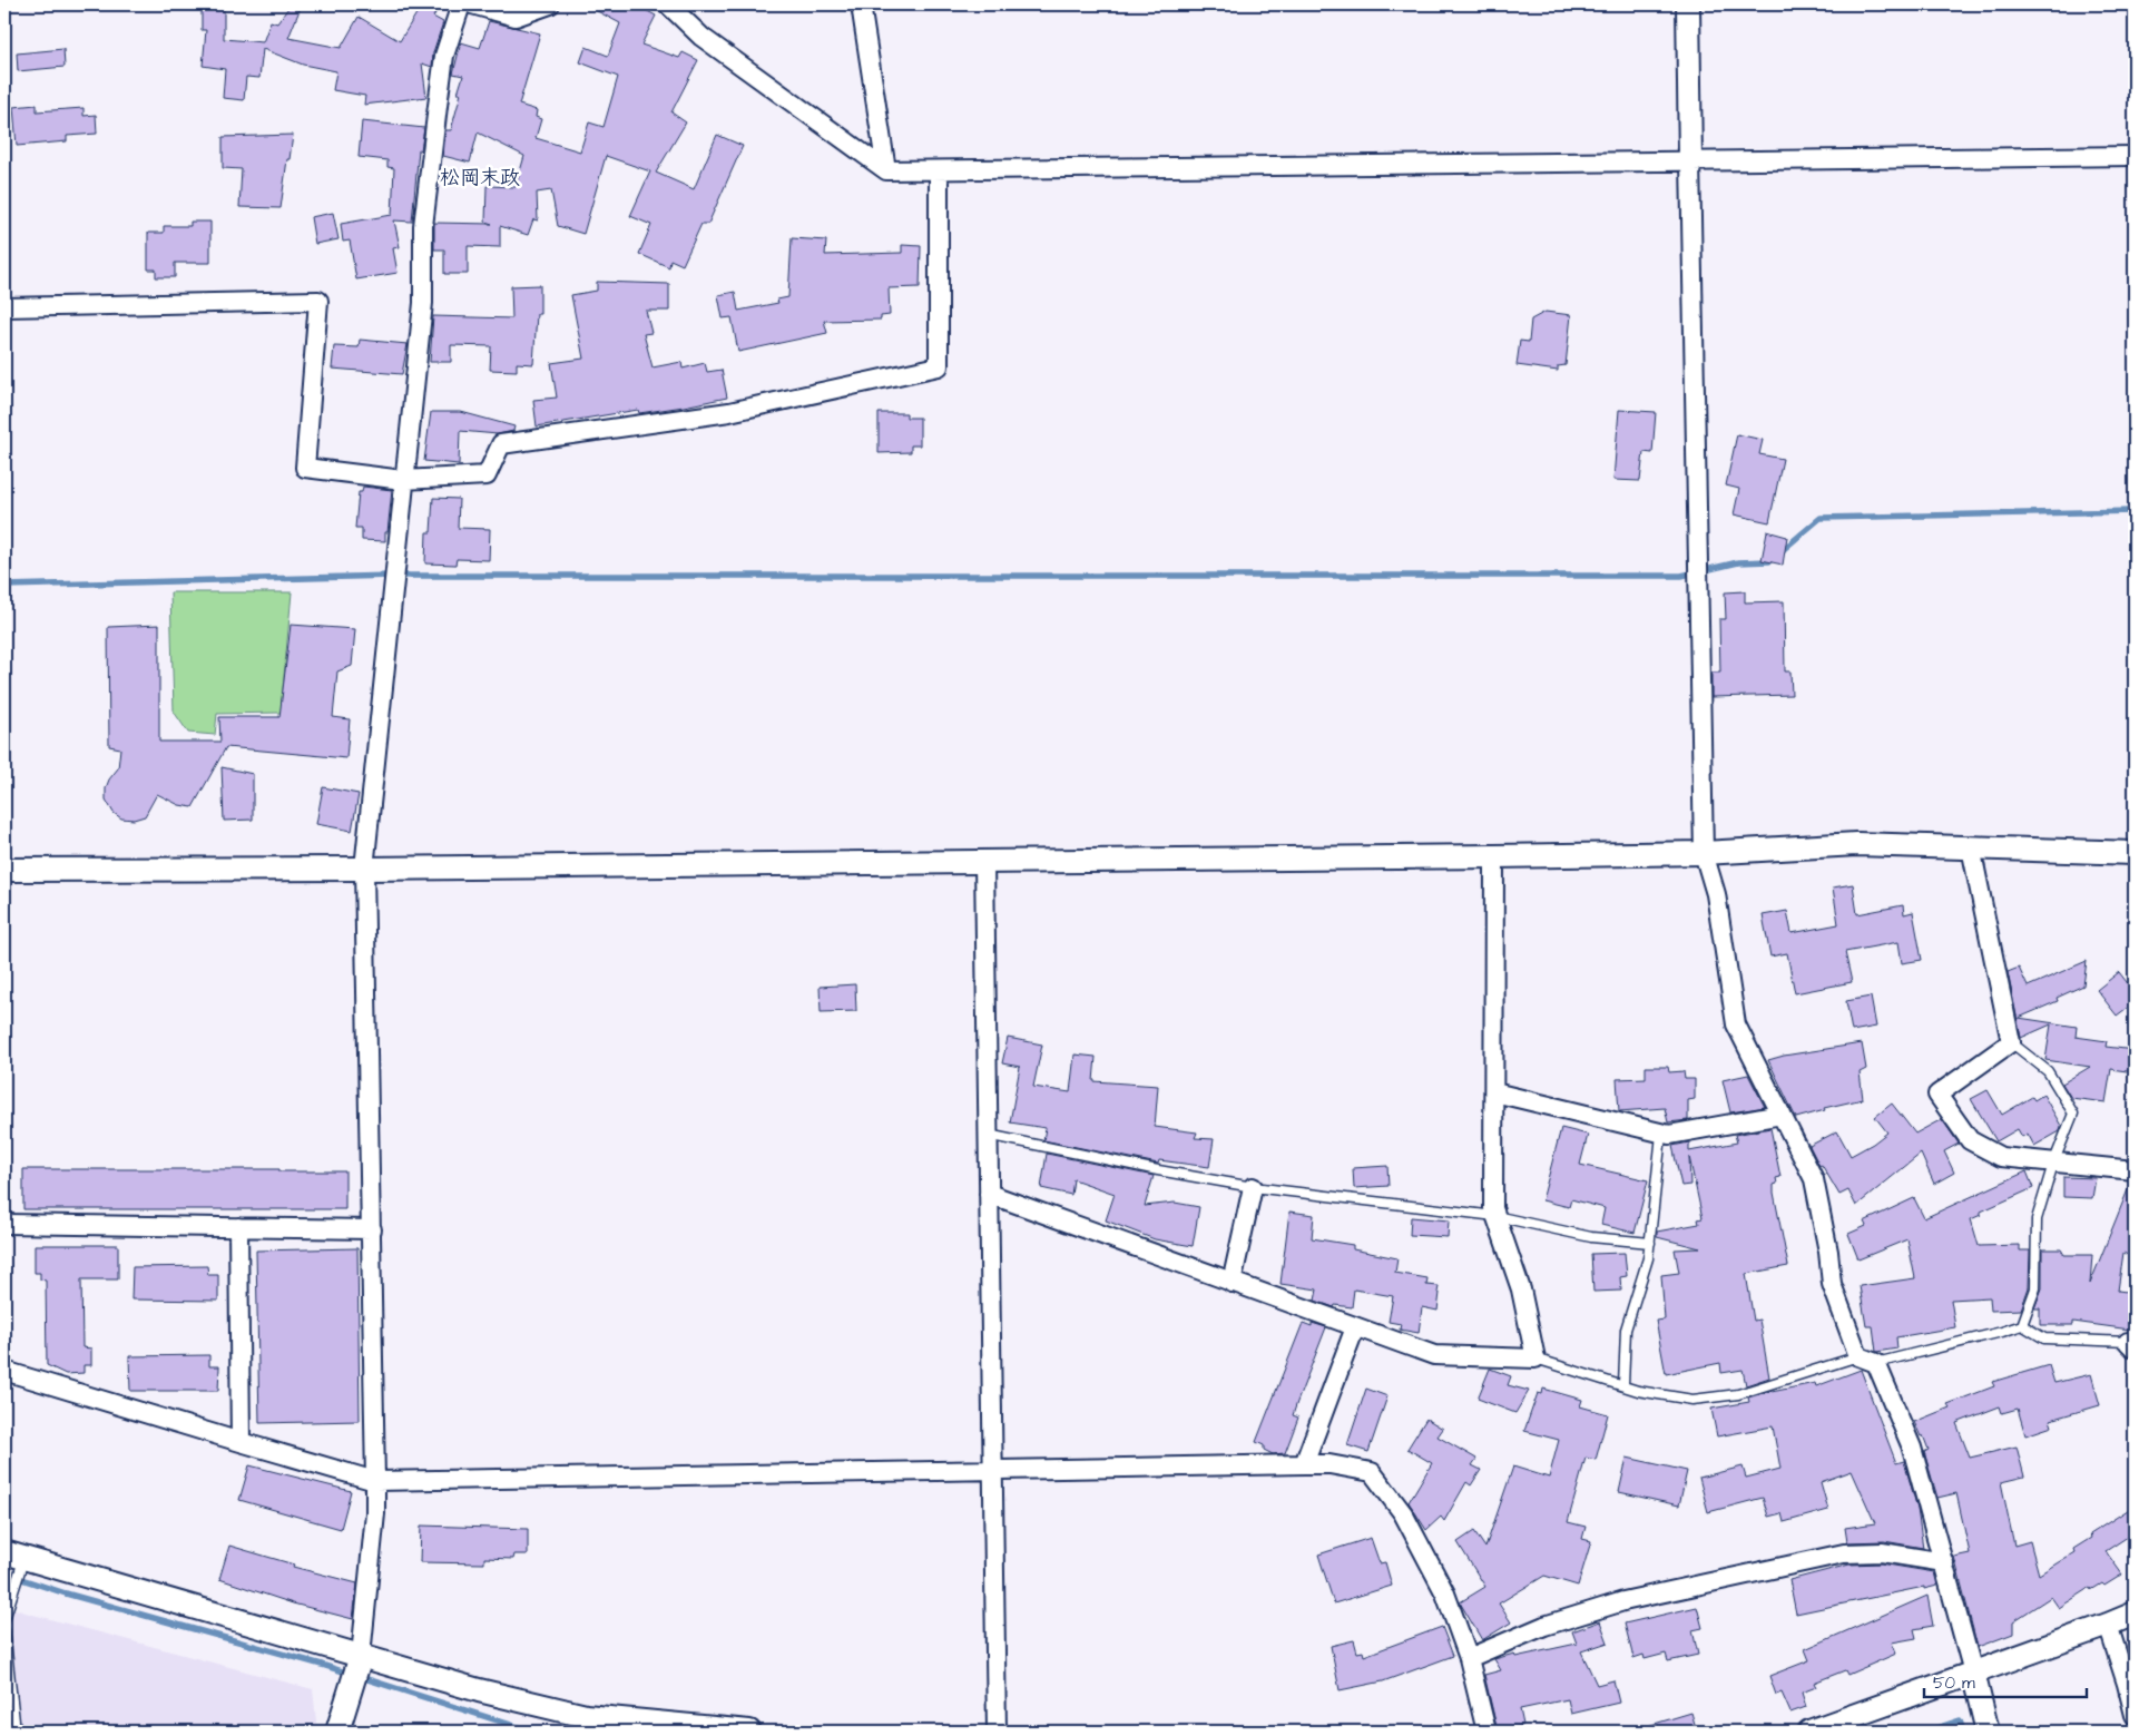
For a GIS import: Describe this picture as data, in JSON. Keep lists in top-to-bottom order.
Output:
{
  "districts": ["松岡末政"],
  "scale_bar": "50 m"
}
